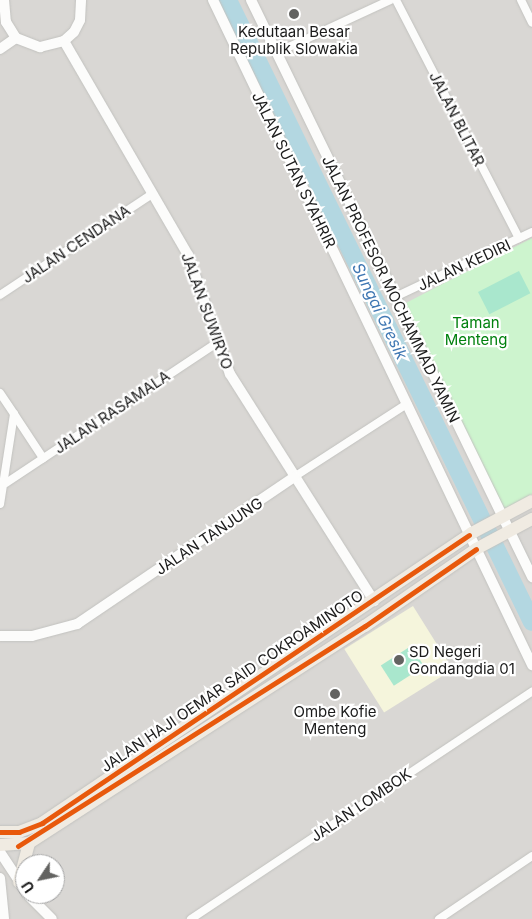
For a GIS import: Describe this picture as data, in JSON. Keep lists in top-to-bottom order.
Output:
{
  "streets": {
    "main road": ["JALAN HAJI OEMAR SAID COKROAMINOTO"],
    "street": [
      "JALAN BLITAR",
      "JALAN SUTAN SYAHRIR",
      "JALAN CENDANA",
      "JALAN KEDIRI",
      "JALAN PROFESOR MOCHAMMAD YAMIN",
      "JALAN SUWIRYO",
      "JALAN RASAMALA",
      "JALAN TANJUNG",
      "JALAN LOMBOK"
    ]
  },
  "crossings": [
    ["JALAN BLITAR", "JALAN KEDIRI"],
    ["JALAN SUTAN SYAHRIR", "JALAN TANJUNG"],
    ["JALAN SUTAN SYAHRIR", "JALAN HAJI OEMAR SAID COKROAMINOTO"],
    ["JALAN CENDANA", "JALAN SUWIRYO"],
    ["JALAN KEDIRI", "JALAN PROFESOR MOCHAMMAD YAMIN"],
    ["JALAN PROFESOR MOCHAMMAD YAMIN", "JALAN HAJI OEMAR SAID COKROAMINOTO"],
    ["JALAN SUWIRYO", "JALAN RASAMALA"],
    ["JALAN SUWIRYO", "JALAN TANJUNG"],
    ["JALAN SUWIRYO", "JALAN HAJI OEMAR SAID COKROAMINOTO"]
  ],
  "water": ["Sungai Gresik"],
  "parks": ["Taman Menteng"],
  "places": ["Kedutaan Besar Republik Slowakia", "SD Negeri Gondangdia 01", "Ombe Kofie Menteng"],
  "north": "bottom left"
}
